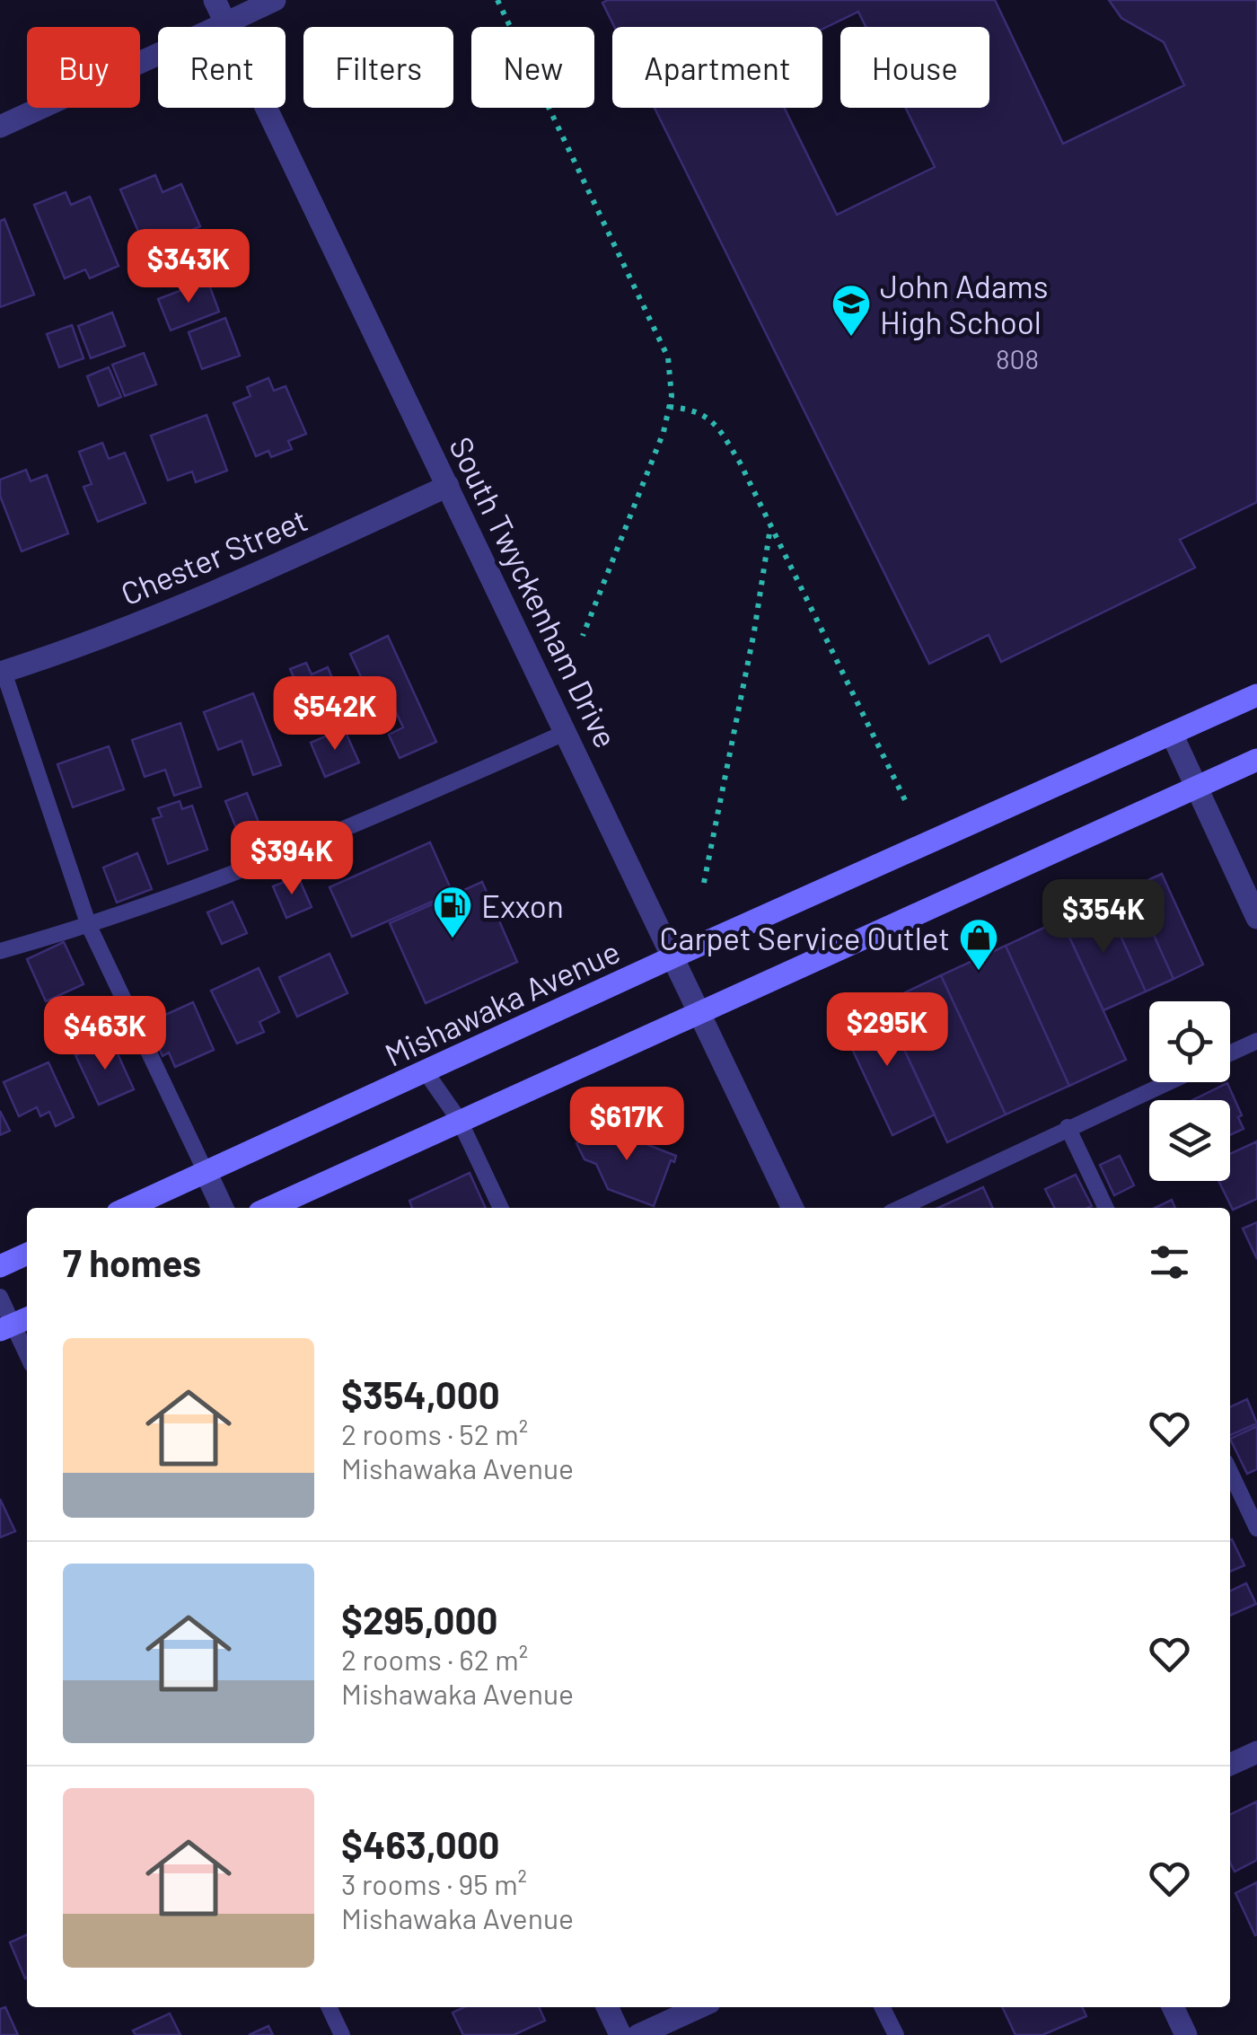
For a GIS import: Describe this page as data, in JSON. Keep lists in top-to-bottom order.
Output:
{
  "streets": {
    "main road": ["Mishawaka Avenue"],
    "street": ["Chester Street", "South Twyckenham Drive"]
  },
  "crossings": [
    ["Chester Street", "South Twyckenham Drive"],
    ["South Twyckenham Drive", "Mishawaka Avenue"]
  ],
  "places": {
    "school or university": ["John Adams High School"],
    "fuel station": ["Exxon"],
    "shop": ["Carpet Service Outlet"]
  },
  "house_numbers": ["808"],
  "page": {
    "chip": [
      "Buy",
      "Rent",
      "Filters",
      "New",
      "Apartment",
      "House"
    ],
    "price": [
      "$343K",
      "$542K",
      "$394K",
      "$354K",
      "$295K",
      "$463K",
      "$617K"
    ],
    "heading": "7 homes",
    "list": [
      {
        "name": "$354,000",
        "note": "2 rooms · 52 m² · Mishawaka Avenue"
      },
      {
        "name": "$295,000",
        "note": "2 rooms · 62 m² · Mishawaka Avenue"
      },
      {
        "name": "$463,000",
        "note": "3 rooms · 95 m² · Mishawaka Avenue"
      }
    ]
  }
}
